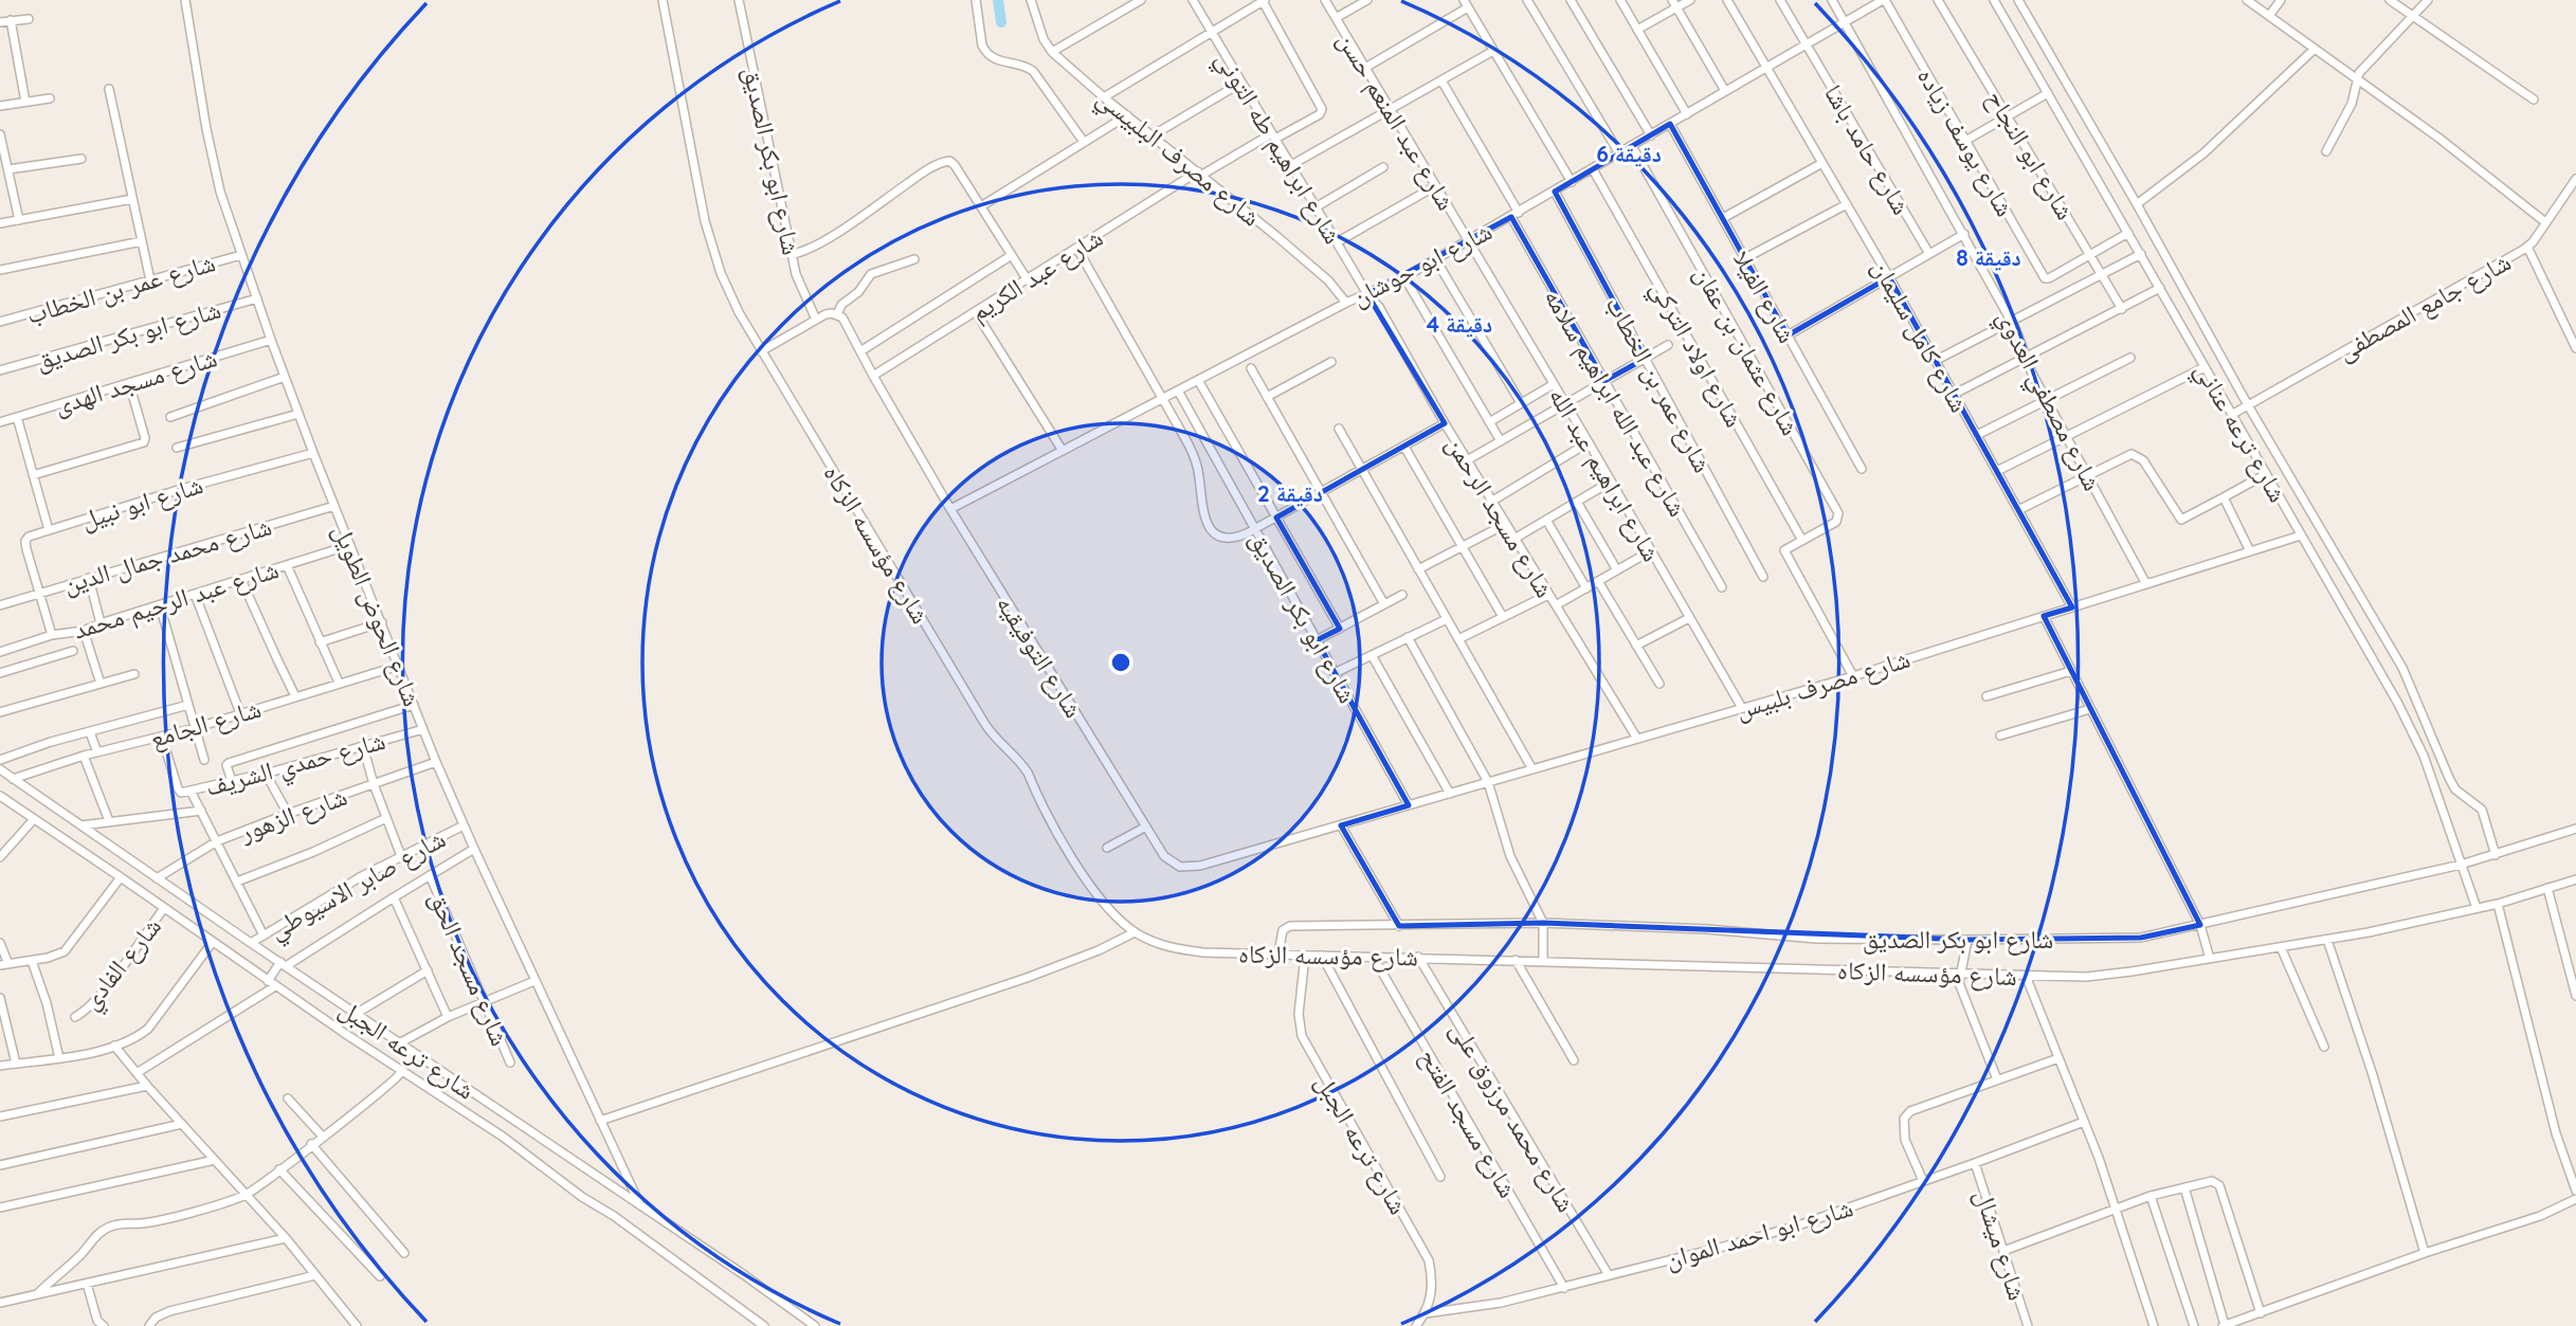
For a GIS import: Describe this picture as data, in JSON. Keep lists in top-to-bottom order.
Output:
{
  "streets": {
    "street": [
      "شارع عبد المنعم حسن",
      "شارع يوسف زياده",
      "شارع ابراهيم طه التوني",
      "شارع حامد باشا",
      "شارع ابو النجاح",
      "شارع مصرف البلبيسي",
      "شارع ابو بكر الصديق",
      "شارع ابو حوشان",
      "شارع عبد الكريم",
      "شارع عمر بن الخطاب",
      "شارع الفيلا",
      "شارع جامع المصطفى",
      "شارع كامل سليمان",
      "شارع عثمان بن عفان",
      "شارع اولاد التركي",
      "شارع مسجد الهدى",
      "شارع مصطفي العدوي",
      "شارع عبد الله ابراهيم سلامه",
      "شارع ترعه عناني",
      "شارع ابراهيم عبد الله",
      "شارع ابو نبيل",
      "شارع مسجد الرحمن",
      "شارع مؤسسه الزكاه",
      "شارع محمد جمال الدين",
      "شارع عبد الرحيم محمد",
      "شارع الحوض الطويل",
      "شارع التوفيقيه",
      "شارع مصرف بلبيس",
      "شارع الجامع",
      "شارع حمدي الشريف",
      "شارع الزهور",
      "شارع صابر الاسيوطي",
      "شارع الفادي",
      "شارع مسجد الحق",
      "شارع ترعه الجبل",
      "شارع محمد مرزوق على",
      "شارع مسجد الفتح",
      "شارع ابو احمد الموان",
      "شارع ميشال"
    ]
  },
  "crossings": [
    ["شارع عبد المنعم حسن", "شارع ابو حوشان"],
    ["شارع عبد المنعم حسن", "شارع ابراهيم عبد الله"],
    ["شارع يوسف زياده", "شارع ابو النجاح"],
    ["شارع يوسف زياده", "شارع ابو حوشان"],
    ["شارع يوسف زياده", "شارع ترعه عناني"],
    ["شارع ابراهيم طه التوني", "شارع ابو حوشان"],
    ["شارع ابراهيم طه التوني", "شارع عبد الكريم"],
    ["شارع ابراهيم طه التوني", "شارع مسجد الرحمن"],
    ["شارع حامد باشا", "شارع ابو حوشان"],
    ["شارع مصرف البلبيسي", "شارع ابو حوشان"],
    ["شارع مصرف البلبيسي", "شارع عبد الكريم"],
    ["شارع ابو بكر الصديق", "شارع ابو حوشان"],
    ["شارع ابو بكر الصديق", "شارع ترعه عناني"],
    ["شارع ابو بكر الصديق", "شارع مؤسسه الزكاه"],
    ["شارع ابو بكر الصديق", "شارع الحوض الطويل"],
    ["شارع ابو بكر الصديق", "شارع مصرف بلبيس"],
    ["شارع ابو حوشان", "شارع عمر بن الخطاب"],
    ["شارع ابو حوشان", "شارع الفيلا"],
    ["شارع ابو حوشان", "شارع كامل سليمان"],
    ["شارع ابو حوشان", "شارع عثمان بن عفان"],
    ["شارع ابو حوشان", "شارع اولاد التركي"],
    ["شارع ابو حوشان", "شارع مصطفي العدوي"],
    ["شارع ابو حوشان", "شارع عبد الله ابراهيم سلامه"],
    ["شارع ابو حوشان", "شارع ابراهيم عبد الله"],
    ["شارع ابو حوشان", "شارع مسجد الرحمن"],
    ["شارع ابو حوشان", "شارع التوفيقيه"],
    ["شارع عبد الكريم", "شارع التوفيقيه"],
    ["شارع عمر بن الخطاب", "شارع الحوض الطويل"],
    ["شارع جامع المصطفى", "شارع ترعه عناني"],
    ["شارع كامل سليمان", "شارع مصرف بلبيس"],
    ["شارع عثمان بن عفان", "شارع اولاد التركي"],
    ["شارع مسجد الهدى", "شارع الحوض الطويل"],
    ["شارع مصطفي العدوي", "شارع مصرف بلبيس"],
    ["شارع ترعه عناني", "شارع مؤسسه الزكاه"],
    ["شارع ترعه عناني", "شارع مصرف بلبيس"],
    ["شارع ابراهيم عبد الله", "شارع مصرف بلبيس"],
    ["شارع ابو نبيل", "شارع محمد جمال الدين"],
    ["شارع ابو نبيل", "شارع الحوض الطويل"],
    ["شارع مسجد الرحمن", "شارع مصرف بلبيس"],
    ["شارع مؤسسه الزكاه", "شارع ترعه الجبل"],
    ["شارع مؤسسه الزكاه", "شارع محمد مرزوق على"],
    ["شارع مؤسسه الزكاه", "شارع مسجد الفتح"],
    ["شارع محمد جمال الدين", "شارع الحوض الطويل"],
    ["شارع عبد الرحيم محمد", "شارع الحوض الطويل"],
    ["شارع الحوض الطويل", "شارع الجامع"],
    ["شارع الحوض الطويل", "شارع حمدي الشريف"],
    ["شارع الحوض الطويل", "شارع الزهور"],
    ["شارع الحوض الطويل", "شارع صابر الاسيوطي"],
    ["شارع الحوض الطويل", "شارع ترعه الجبل"],
    ["شارع التوفيقيه", "شارع مصرف بلبيس"],
    ["شارع الجامع", "شارع حمدي الشريف"],
    ["شارع الجامع", "شارع ترعه الجبل"],
    ["شارع الزهور", "شارع ترعه الجبل"],
    ["شارع صابر الاسيوطي", "شارع ترعه الجبل"],
    ["شارع الفادي", "شارع ترعه الجبل"],
    ["شارع ترعه الجبل", "شارع ابو احمد الموان"],
    ["شارع محمد مرزوق على", "شارع ابو احمد الموان"],
    ["شارع مسجد الفتح", "شارع ابو احمد الموان"],
    ["شارع ابو احمد الموان", "شارع ميشال"]
  ],
  "rings": [
    "6 دقيقة",
    "8 دقيقة",
    "4 دقيقة",
    "2 دقيقة"
  ]
}
